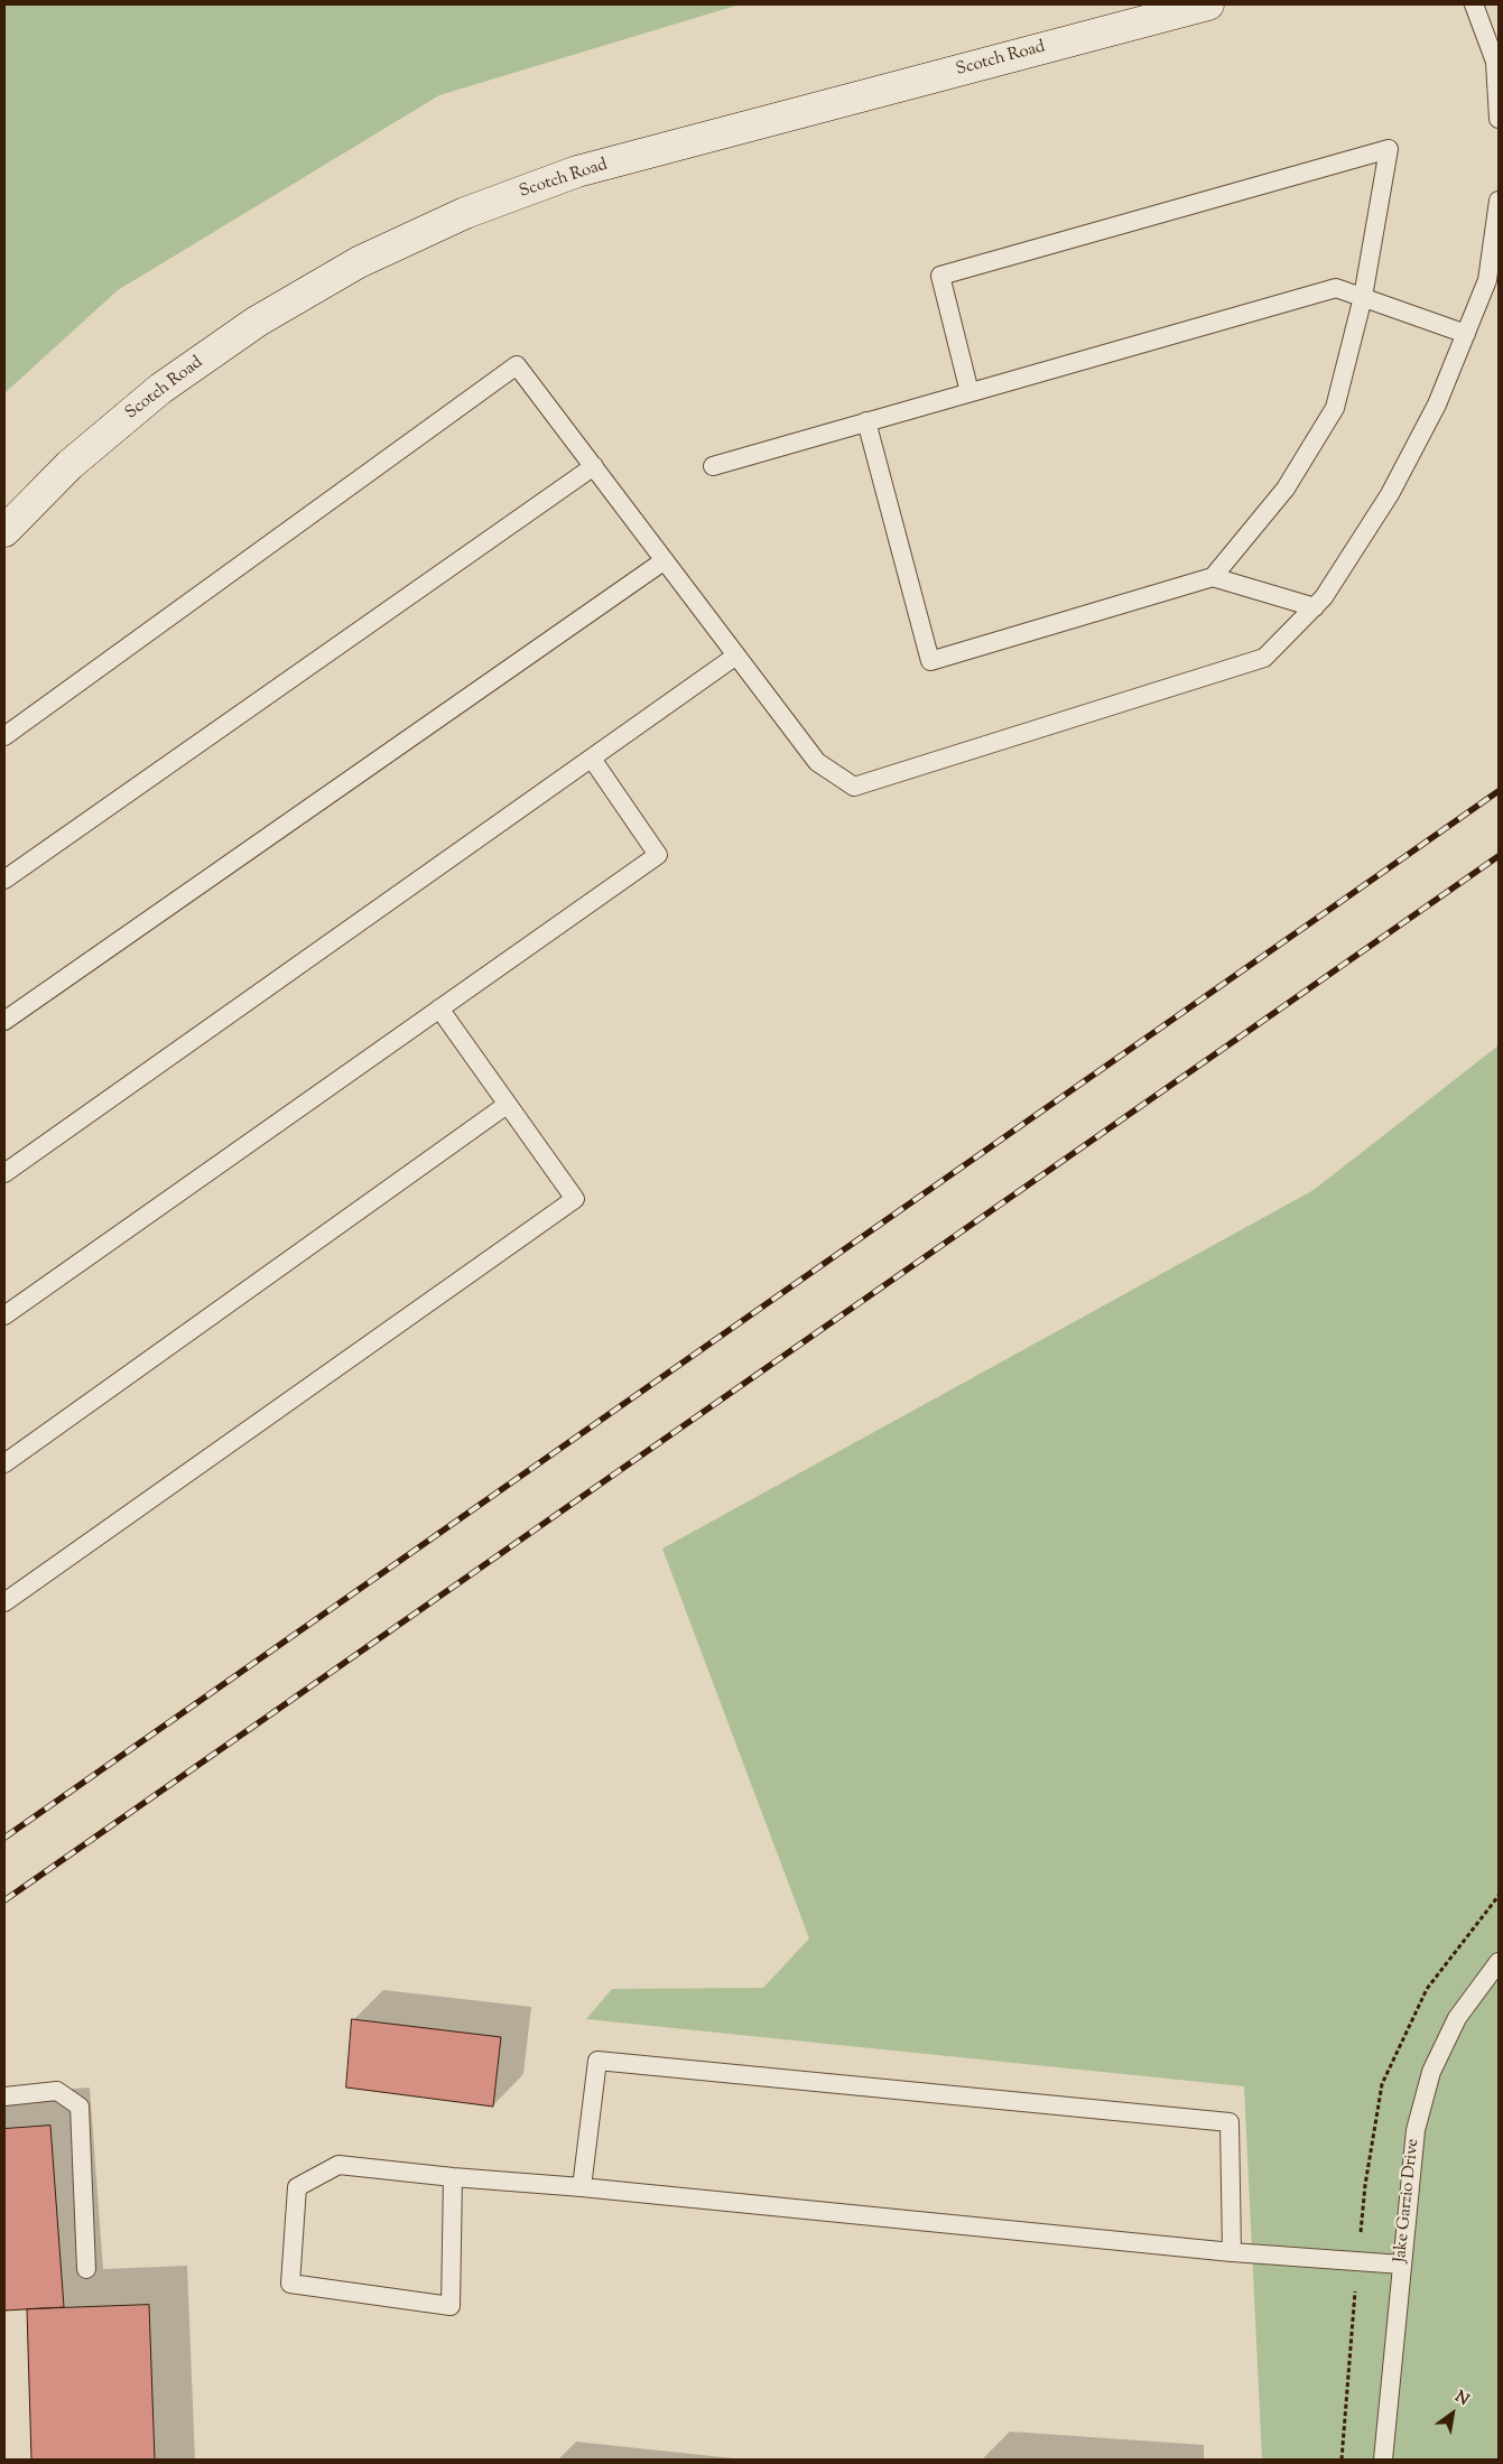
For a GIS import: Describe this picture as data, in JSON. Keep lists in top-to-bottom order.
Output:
{
  "streets": {
    "main road": ["Scotch Road"],
    "lane": ["Jake Garzio Drive"]
  },
  "north": "top right"
}
